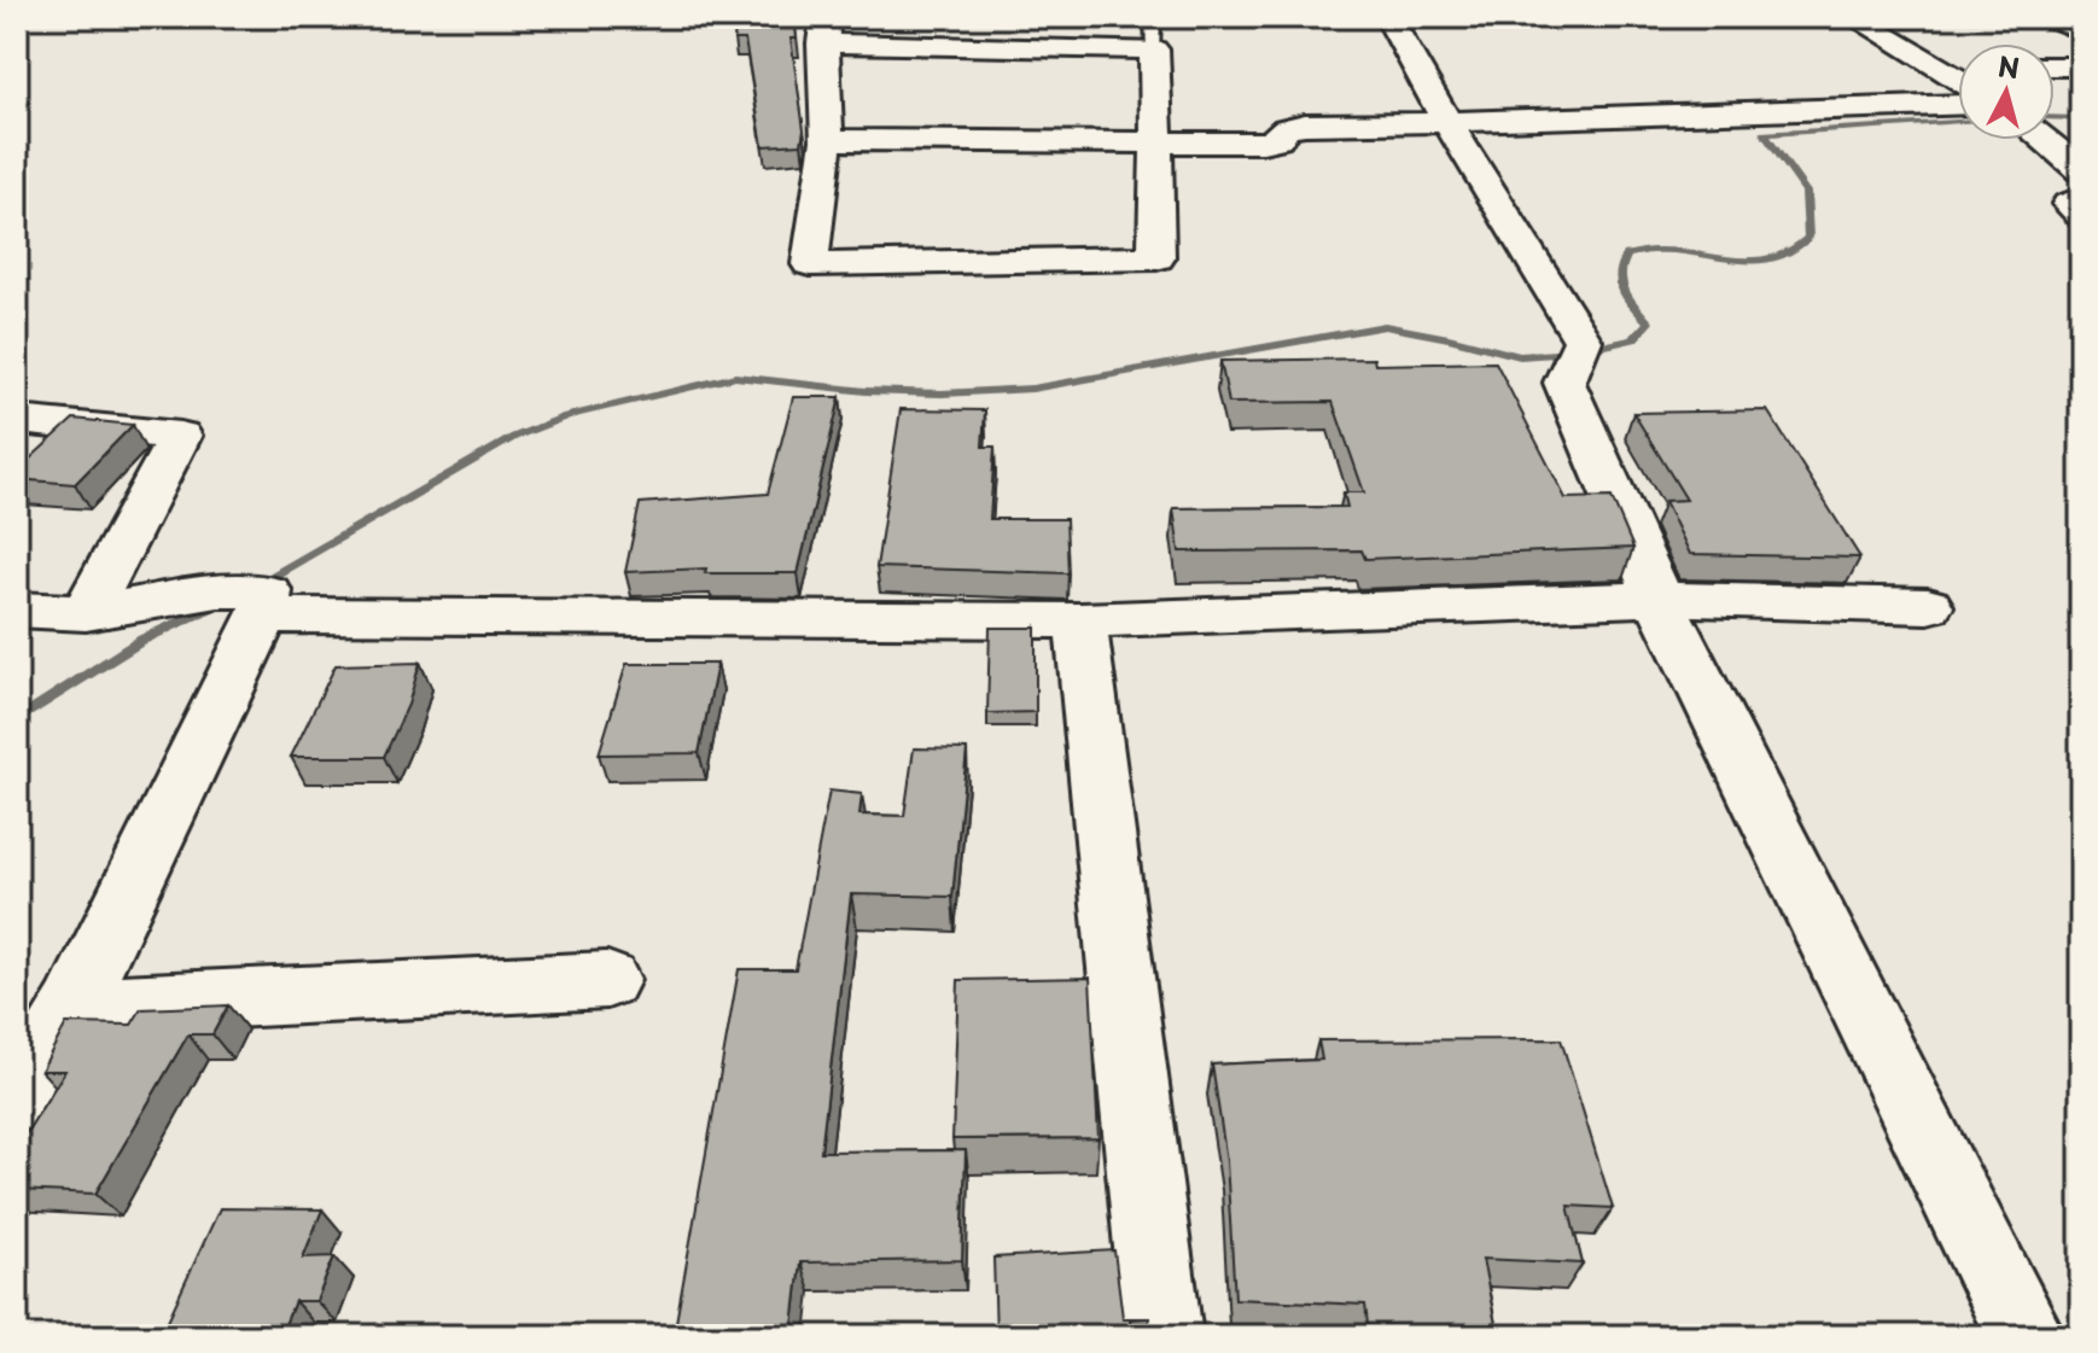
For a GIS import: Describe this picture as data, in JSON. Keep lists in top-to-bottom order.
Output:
{
  "north": "top"
}
